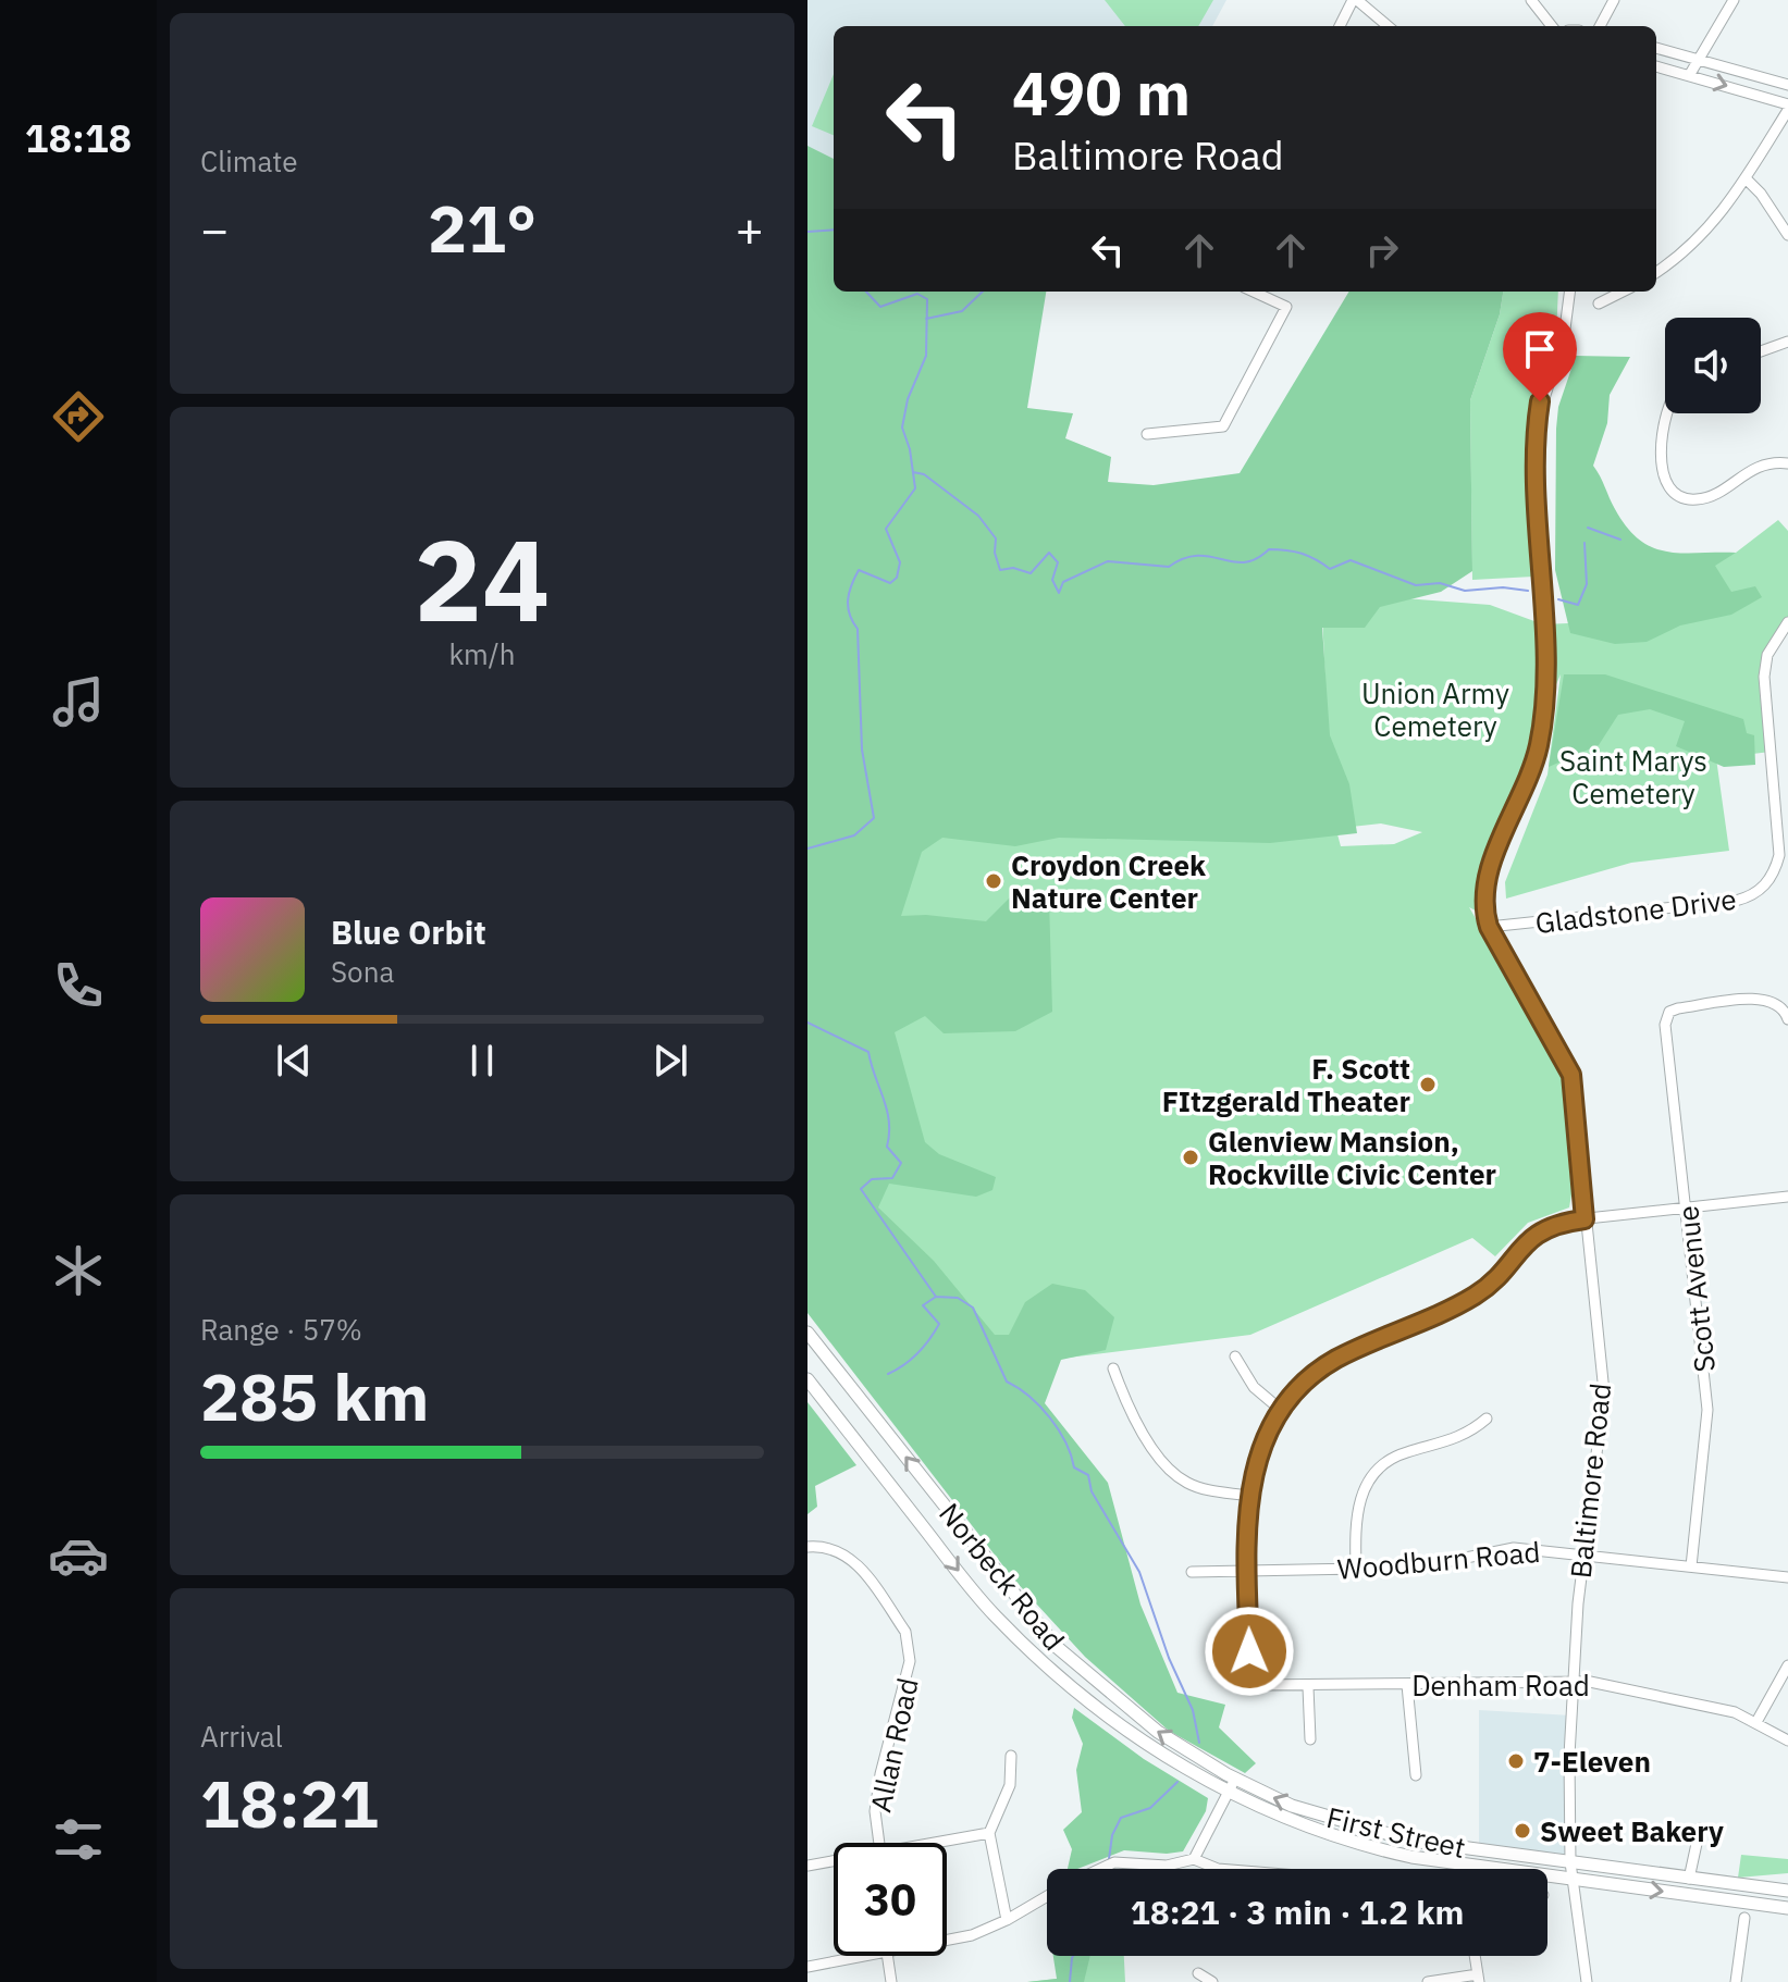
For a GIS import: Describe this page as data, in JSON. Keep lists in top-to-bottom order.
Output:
{
  "streets": {
    "main road": ["Norbeck Road", "First Street"],
    "street": [
      "Gladstone Drive",
      "Scott Avenue",
      "Baltimore Road",
      "Woodburn Road",
      "Denham Road",
      "Allan Road"
    ]
  },
  "crossings": [
    ["Gladstone Drive", "Baltimore Road"],
    ["Scott Avenue", "Woodburn Road"],
    ["Baltimore Road", "Woodburn Road"],
    ["Baltimore Road", "Denham Road"],
    ["Baltimore Road", "First Street"],
    ["Woodburn Road", "Denham Road"],
    ["Norbeck Road", "First Street"]
  ],
  "parks": ["Union Army Cemetery", "Saint Marys Cemetery"],
  "places": [
    "Croydon Creek Nature Center",
    "F. Scott FItzgerald Theater",
    "Glenview Mansion, Rockville Civic Center",
    "7-Eleven",
    "Sweet Bakery"
  ],
  "page": {
    "tabs": "18:18",
    "tile": [
      "Climate",
      ["24", "km/h"],
      ["Range · 57%", "285 km"],
      ["Arrival", "18:21"]
    ],
    "turn": ["490 m", "Baltimore Road"],
    "heat": ["−", "21°", "+"],
    "song": ["Blue Orbit", "Sona"],
    "limit": "30",
    "trip": "18:21 · 3 min · 1.2 km"
  }
}
